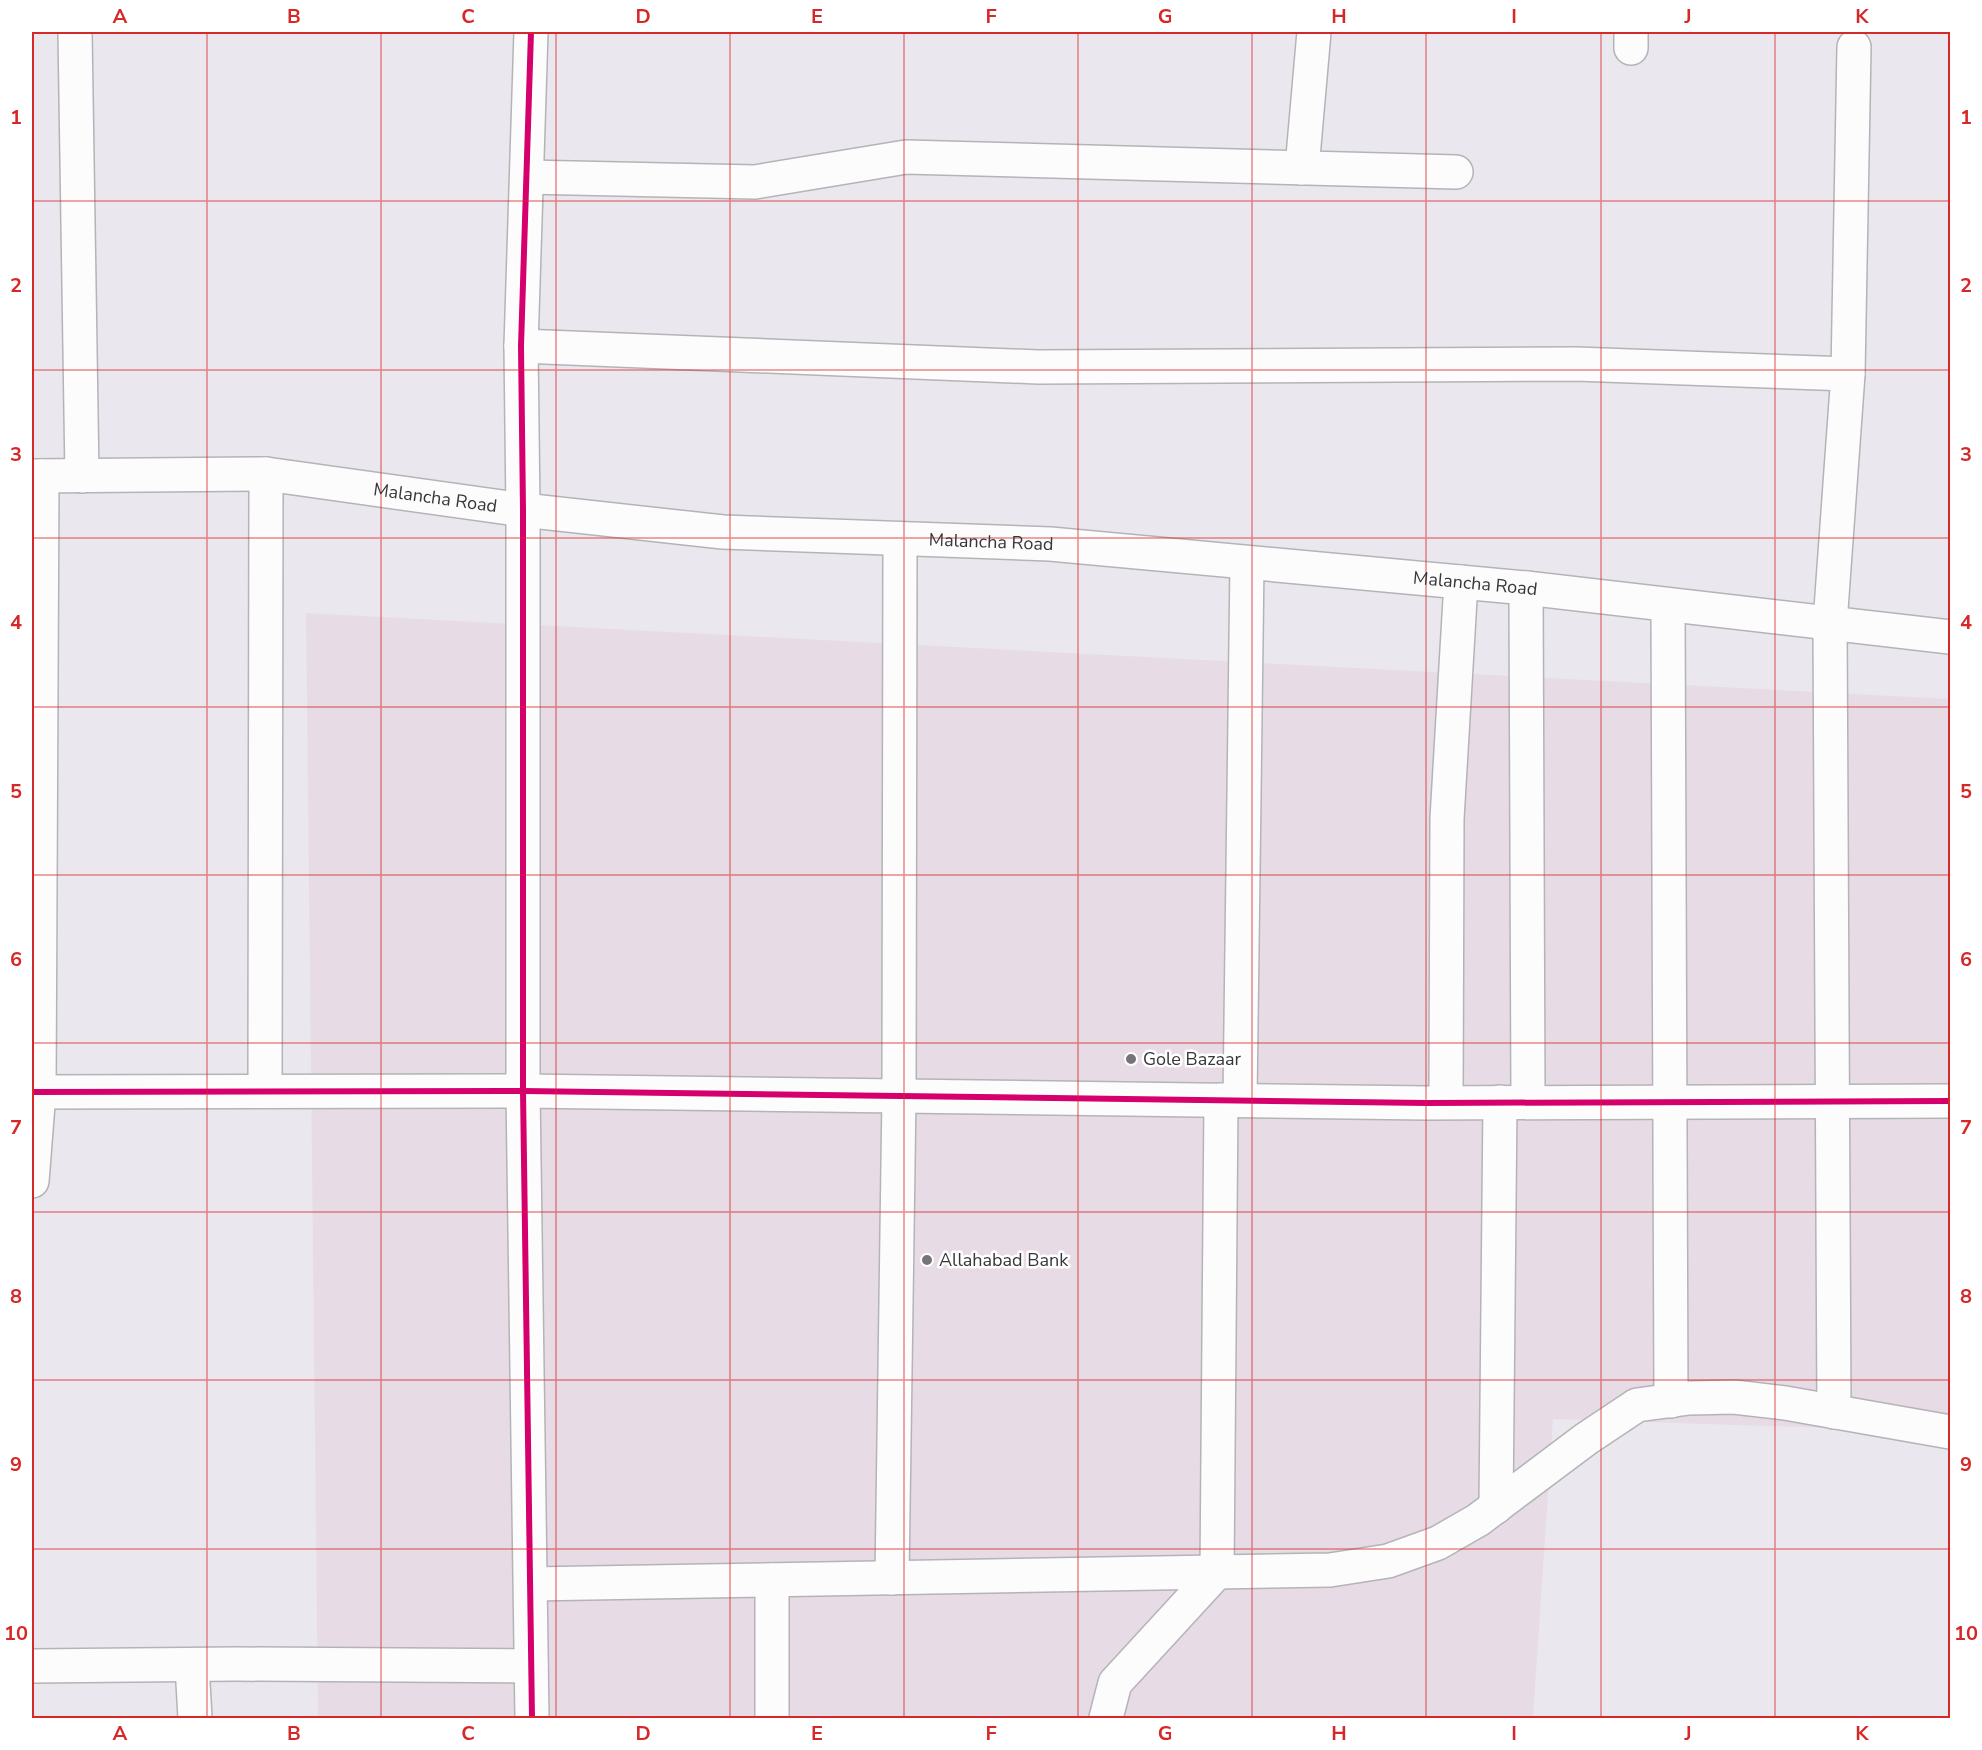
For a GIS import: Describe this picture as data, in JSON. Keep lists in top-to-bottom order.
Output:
{
  "streets": {
    "street": ["Malancha Road"]
  },
  "places": ["Gole Bazaar", "Allahabad Bank"],
  "grid": {
    "columns": [
      "A",
      "B",
      "C",
      "D",
      "E",
      "F",
      "G",
      "H",
      "I",
      "J",
      "K"
    ],
    "rows": [
      "1",
      "2",
      "3",
      "4",
      "5",
      "6",
      "7",
      "8",
      "9",
      "10"
    ]
  }
}
